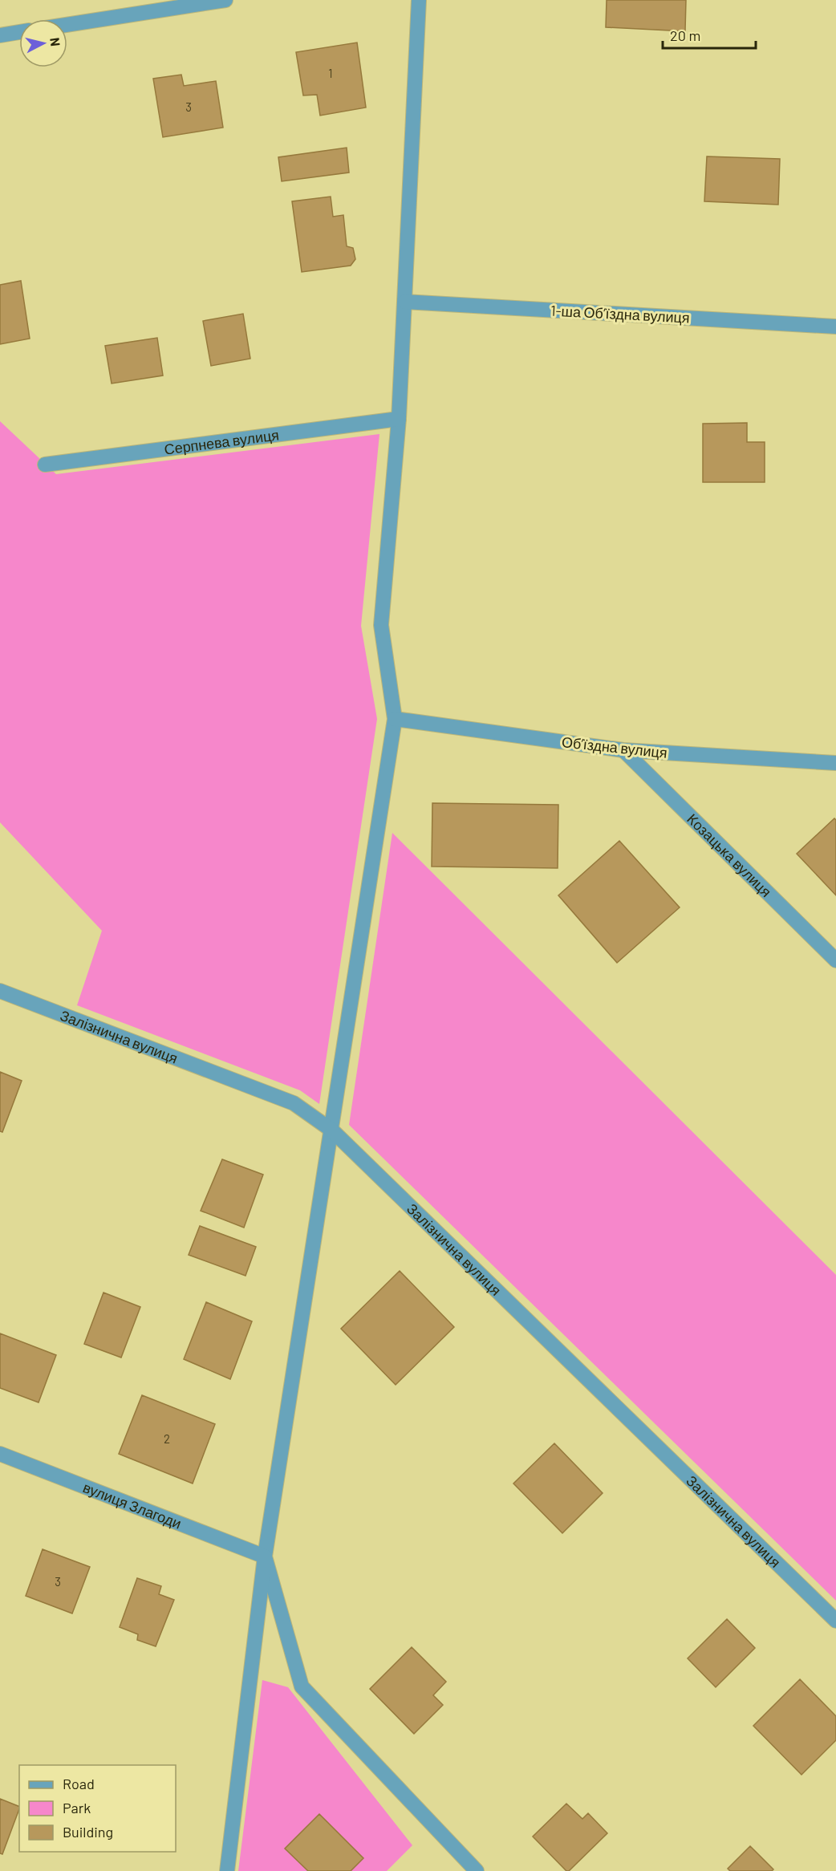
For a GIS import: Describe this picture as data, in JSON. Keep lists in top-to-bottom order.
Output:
{
  "streets": {
    "street": [
      "1-ша Обʼїздна вулиця",
      "Серпнева вулиця",
      "Обʼїздна вулиця",
      "Козацька вулиця",
      "Залізнична вулиця",
      "вулиця Злагоди"
    ]
  },
  "crossings": [
    ["Обʼїздна вулиця", "Козацька вулиця"]
  ],
  "house_numbers": [
    "1",
    "3",
    "2",
    "3"
  ],
  "legend": ["Road", "Park", "Building"],
  "scale_bar": "20 m",
  "north": "right"
}
